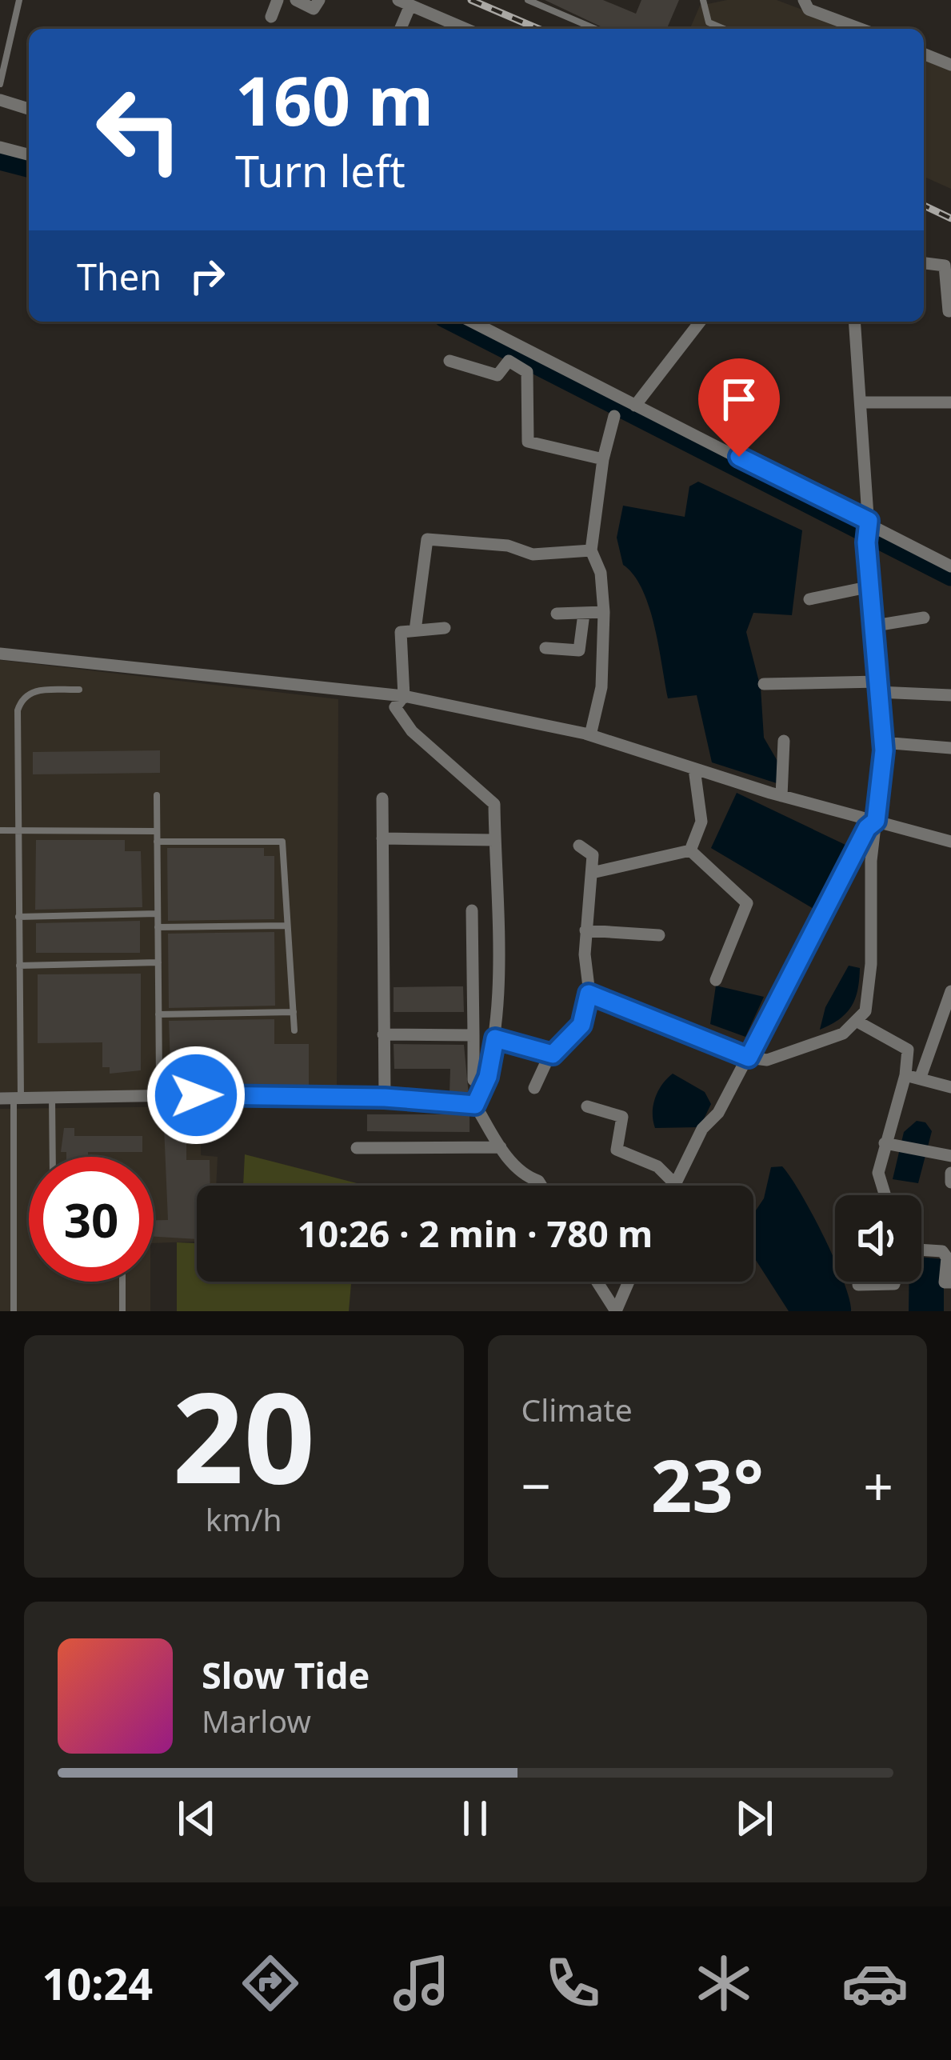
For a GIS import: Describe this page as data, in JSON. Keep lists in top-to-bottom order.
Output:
{
  "page": {
    "turn": ["160 m", "Turn left"],
    "then": "Then",
    "limit": "30",
    "trip": "10:26 · 2 min · 780 m",
    "tile": [
      ["20", "km/h"],
      "Climate"
    ],
    "heat": ["−", "23°", "+"],
    "song": ["Slow Tide", "Marlow"],
    "tabs": "10:24"
  }
}
